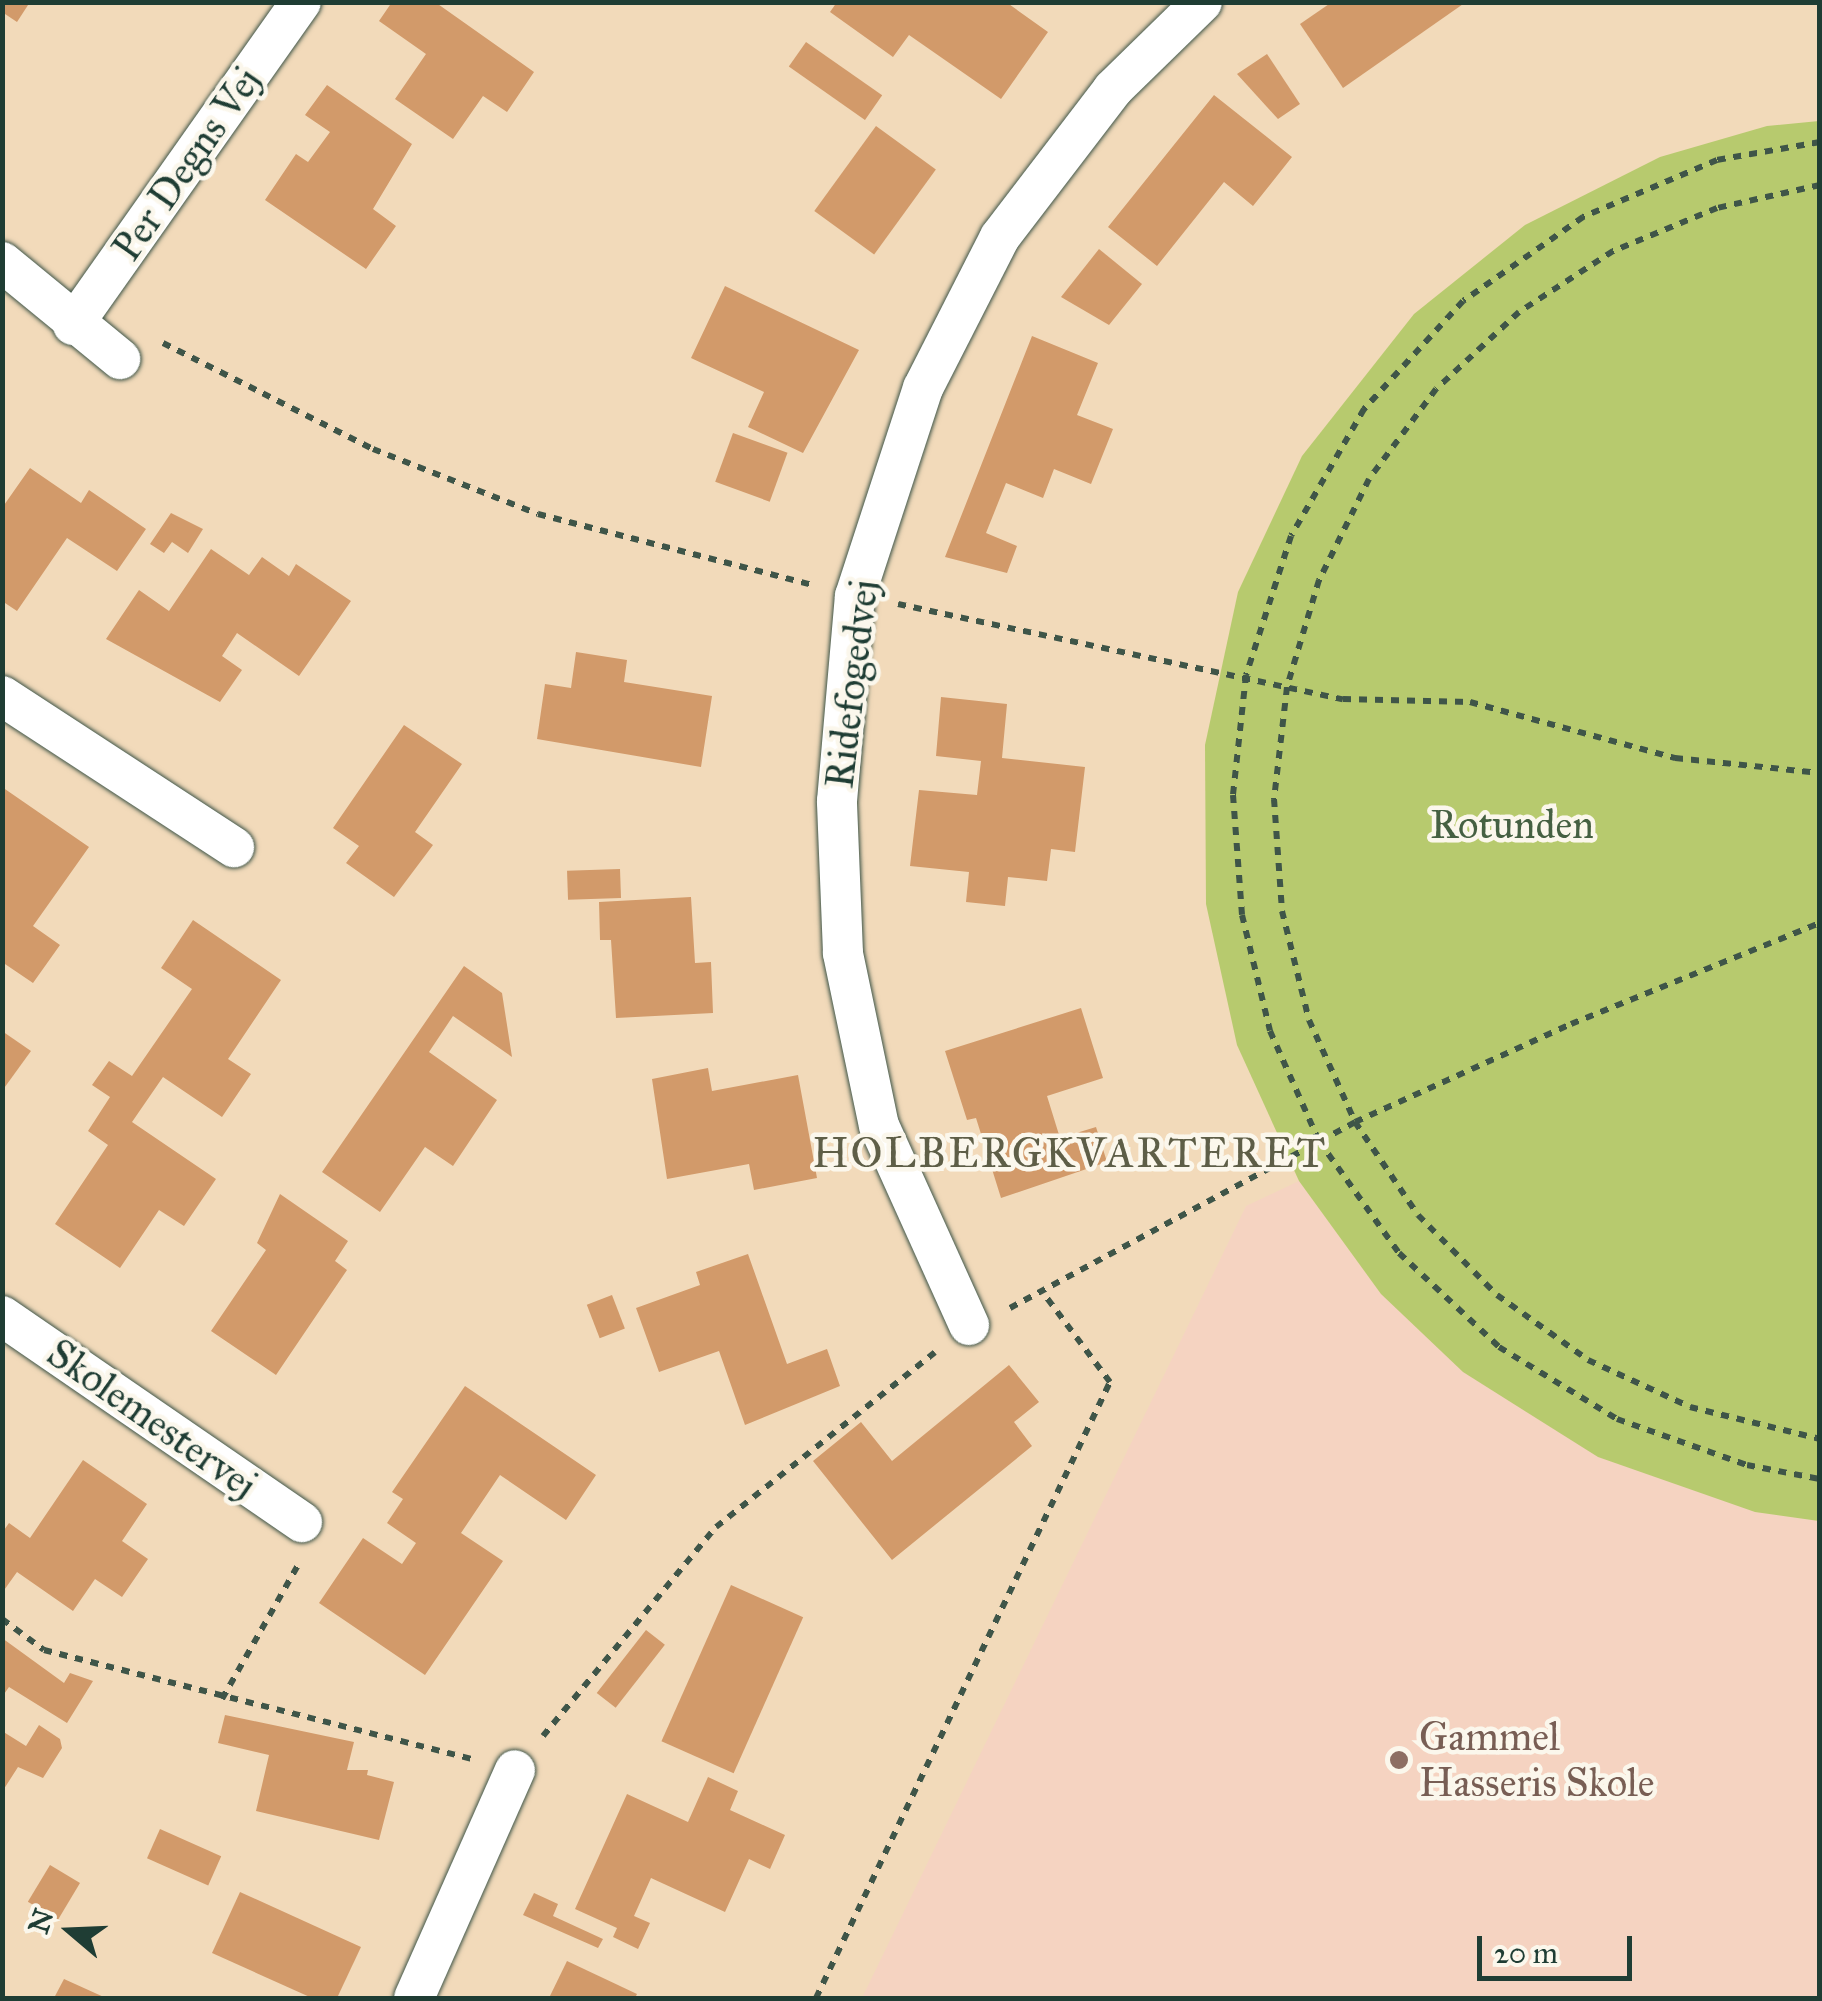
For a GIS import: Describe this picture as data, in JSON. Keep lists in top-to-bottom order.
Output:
{
  "streets": {
    "street": ["Per Degns Vej", "Ridefogedvej", "Skolemestervej"]
  },
  "districts": ["HOLBERGKVARTERET"],
  "parks": ["Rotunden"],
  "places": ["Gammel Hasseris Skole"],
  "scale_bar": "20 m",
  "north": "left"
}
